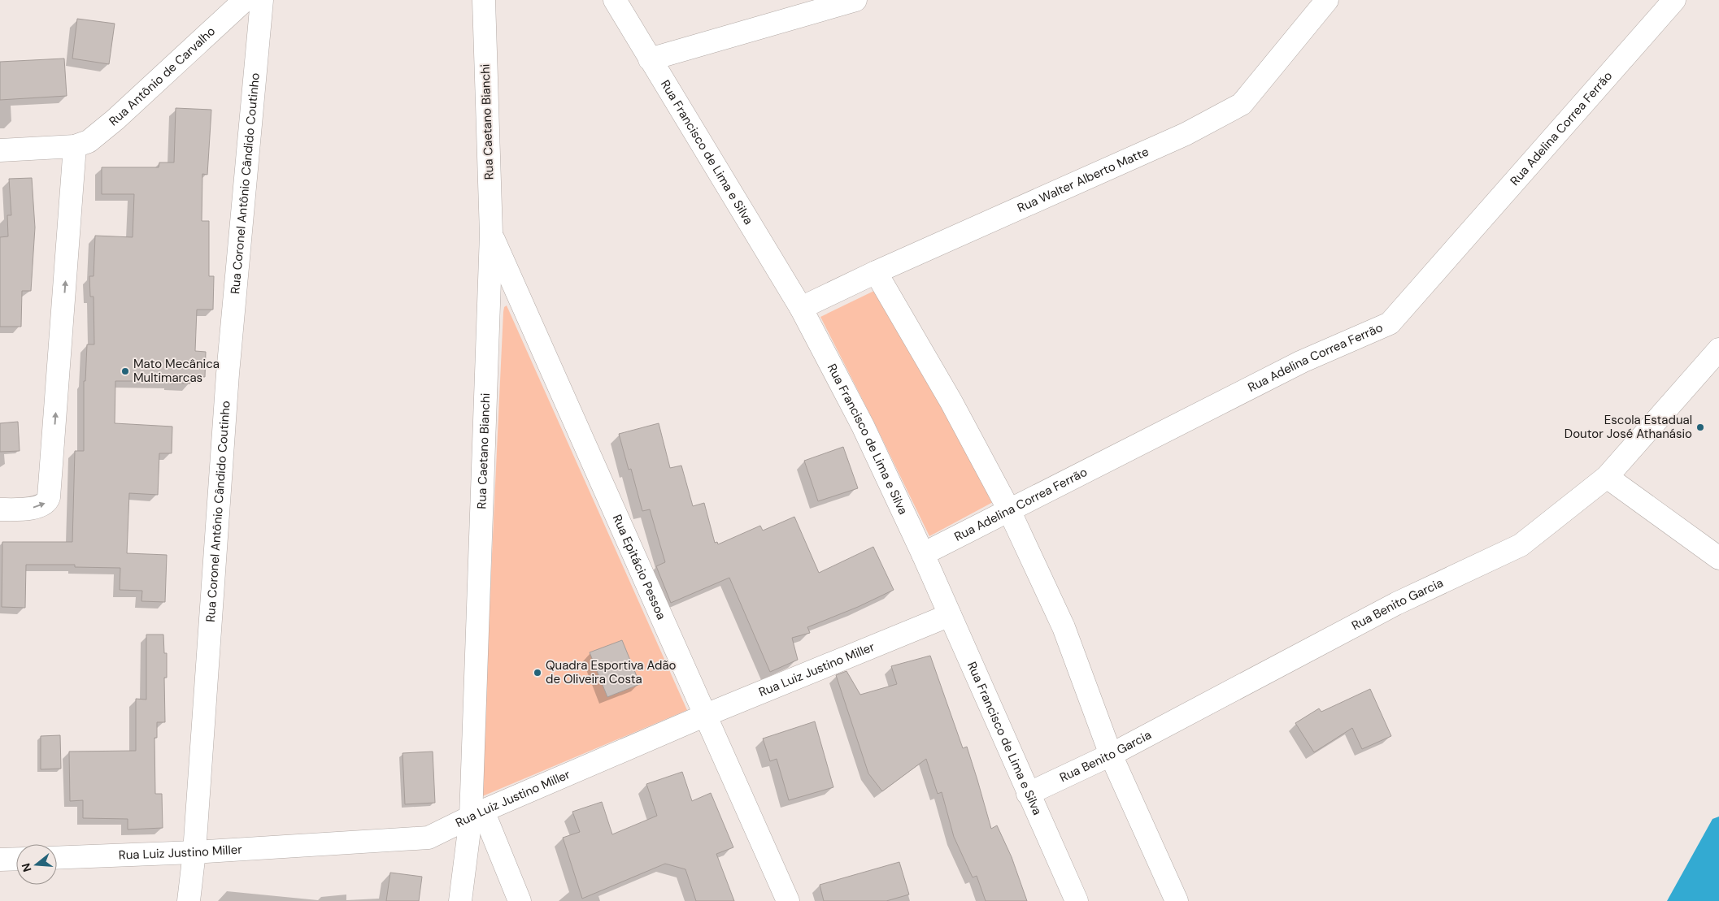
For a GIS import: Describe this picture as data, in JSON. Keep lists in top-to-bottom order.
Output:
{
  "streets": {
    "street": [
      "Rua Antônio de Carvalho",
      "Rua Caetano Bianchi",
      "Rua Adelina Correa Ferrão",
      "Rua Francisco de Lima e Silva",
      "Rua Walter Alberto Matte",
      "Rua Coronel Antônio Cândido Coutinho",
      "Rua Epitácio Pessoa",
      "Rua Benito Garcia",
      "Rua Luiz Justino Miller"
    ]
  },
  "crossings": [
    ["Rua Caetano Bianchi", "Rua Epitácio Pessoa"],
    ["Rua Caetano Bianchi", "Rua Luiz Justino Miller"],
    ["Rua Adelina Correa Ferrão", "Rua Francisco de Lima e Silva"],
    ["Rua Francisco de Lima e Silva", "Rua Walter Alberto Matte"],
    ["Rua Francisco de Lima e Silva", "Rua Benito Garcia"],
    ["Rua Francisco de Lima e Silva", "Rua Luiz Justino Miller"],
    ["Rua Coronel Antônio Cândido Coutinho", "Rua Luiz Justino Miller"],
    ["Rua Epitácio Pessoa", "Rua Luiz Justino Miller"]
  ],
  "places": ["Mato Mecânica Multimarcas", "Escola Estadual Doutor José Athanásio", "Quadra Esportiva Adão de Oliveira Costa"],
  "north": "left"
}
